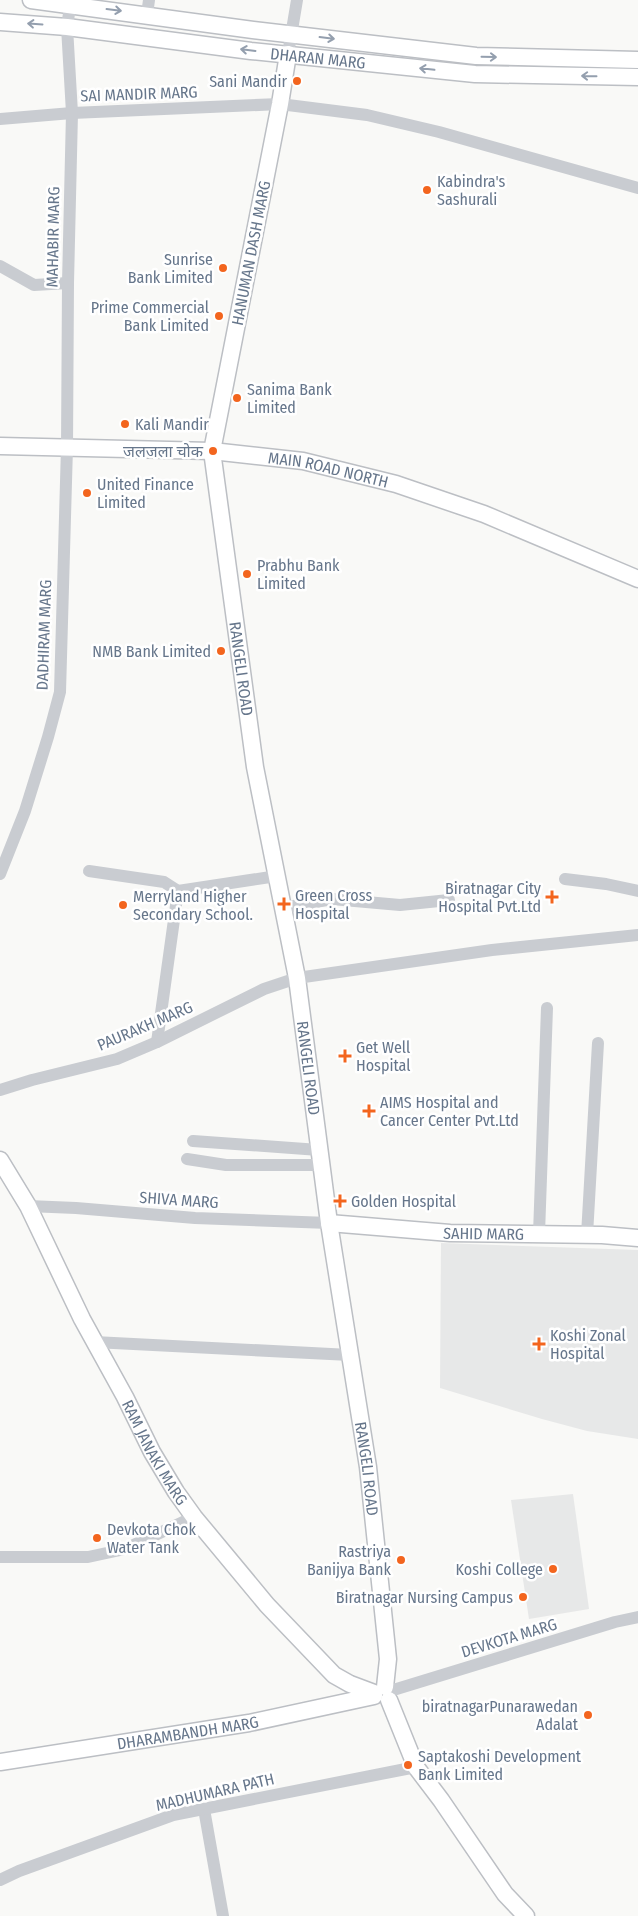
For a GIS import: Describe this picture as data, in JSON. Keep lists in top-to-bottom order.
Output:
{
  "streets": {
    "main road": [
      "DHARAN MARG",
      "HANUMAN DASH MARG",
      "MAIN ROAD NORTH",
      "RANGELI ROAD",
      "SAHID MARG",
      "RAM JANAKI MARG",
      "DHARAMBANDH MARG"
    ],
    "street": [
      "SAI MANDIR MARG",
      "MAHABIR MARG",
      "DADHIRAM MARG",
      "PAURAKH MARG",
      "SHIVA MARG",
      "DEVKOTA MARG",
      "MADHUMARA PATH"
    ]
  },
  "crossings": [
    ["DHARAN MARG", "MAHABIR MARG"],
    ["DHARAN MARG", "HANUMAN DASH MARG"],
    ["SAI MANDIR MARG", "MAHABIR MARG"],
    ["SAI MANDIR MARG", "HANUMAN DASH MARG"],
    ["MAHABIR MARG", "MAIN ROAD NORTH"],
    ["MAHABIR MARG", "DADHIRAM MARG"],
    ["HANUMAN DASH MARG", "MAIN ROAD NORTH"],
    ["HANUMAN DASH MARG", "RANGELI ROAD"],
    ["MAIN ROAD NORTH", "DADHIRAM MARG"],
    ["MAIN ROAD NORTH", "RANGELI ROAD"],
    ["RANGELI ROAD", "PAURAKH MARG"],
    ["RANGELI ROAD", "SHIVA MARG"],
    ["RANGELI ROAD", "SAHID MARG"],
    ["RANGELI ROAD", "RAM JANAKI MARG"],
    ["RANGELI ROAD", "DEVKOTA MARG"],
    ["RANGELI ROAD", "DHARAMBANDH MARG"],
    ["SHIVA MARG", "SAHID MARG"],
    ["SHIVA MARG", "RAM JANAKI MARG"],
    ["RAM JANAKI MARG", "DEVKOTA MARG"],
    ["RAM JANAKI MARG", "DHARAMBANDH MARG"],
    ["DEVKOTA MARG", "DHARAMBANDH MARG"]
  ],
  "places": {
    "other": [
      "Sani Mandir",
      "Kabindra's Sashurali",
      "Sunrise Bank Limited",
      "Prime Commercial Bank Limited",
      "Sanima Bank Limited",
      "Kali Mandir",
      "जलजला चोक",
      "United Finance Limited",
      "Prabhu Bank Limited",
      "NMB Bank Limited",
      "Merryland Higher Secondary School.",
      "Devkota Chok Water Tank",
      "Rastriya Banijya Bank",
      "Koshi College",
      "Biratnagar Nursing Campus",
      "biratnagarPunarawedan Adalat",
      "Saptakoshi Development Bank Limited"
    ],
    "health": [
      "Biratnagar City Hospital Pvt.Ltd",
      "Green Cross Hospital",
      "Get Well Hospital",
      "AIMS Hospital and Cancer Center Pvt.Ltd",
      "Golden Hospital",
      "Koshi Zonal Hospital"
    ]
  }
}
